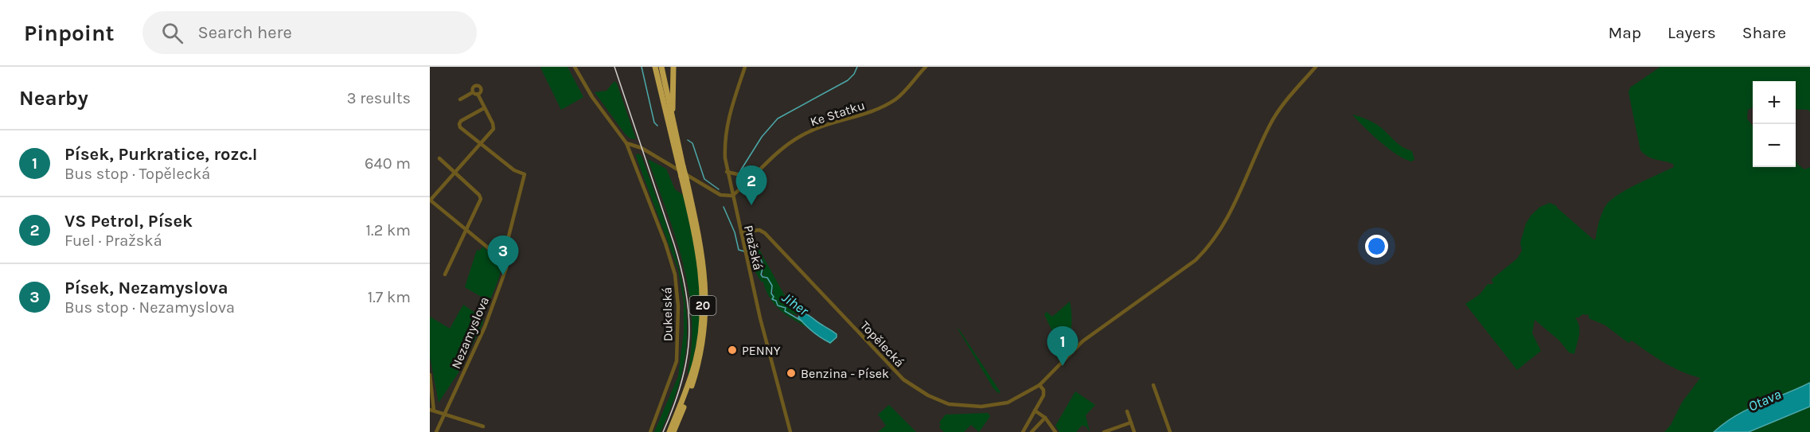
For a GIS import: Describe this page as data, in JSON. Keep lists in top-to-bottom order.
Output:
{
  "streets": {
    "highway": ["20"],
    "street": [
      "Ke Statku",
      "Pražská",
      "Dukelská",
      "Nezamyslova",
      "Topělecká"
    ]
  },
  "crossings": [
    ["Ke Statku", "Pražská"],
    ["Pražská", "Topělecká"]
  ],
  "water": ["Jiher", "Otava"],
  "places": ["PENNY", "Benzina - Písek"],
  "page": {
    "header": "Pinpoint",
    "search": "Search here",
    "nav": ["Map", "Layers", "Share"],
    "heading": ["Nearby", "3 results"],
    "map_buttons": ["+", "−"],
    "list": [
      {
        "mark": "1",
        "name": "Písek, Purkratice, rozc.I",
        "note": "Bus stop · Topělecká",
        "value": "640 m"
      },
      {
        "mark": "2",
        "name": "VS Petrol, Písek",
        "note": "Fuel · Pražská",
        "value": "1.2 km"
      },
      {
        "mark": "3",
        "name": "Písek, Nezamyslova",
        "note": "Bus stop · Nezamyslova",
        "value": "1.7 km"
      }
    ],
    "pins": ["2", "3", "1"]
  }
}
